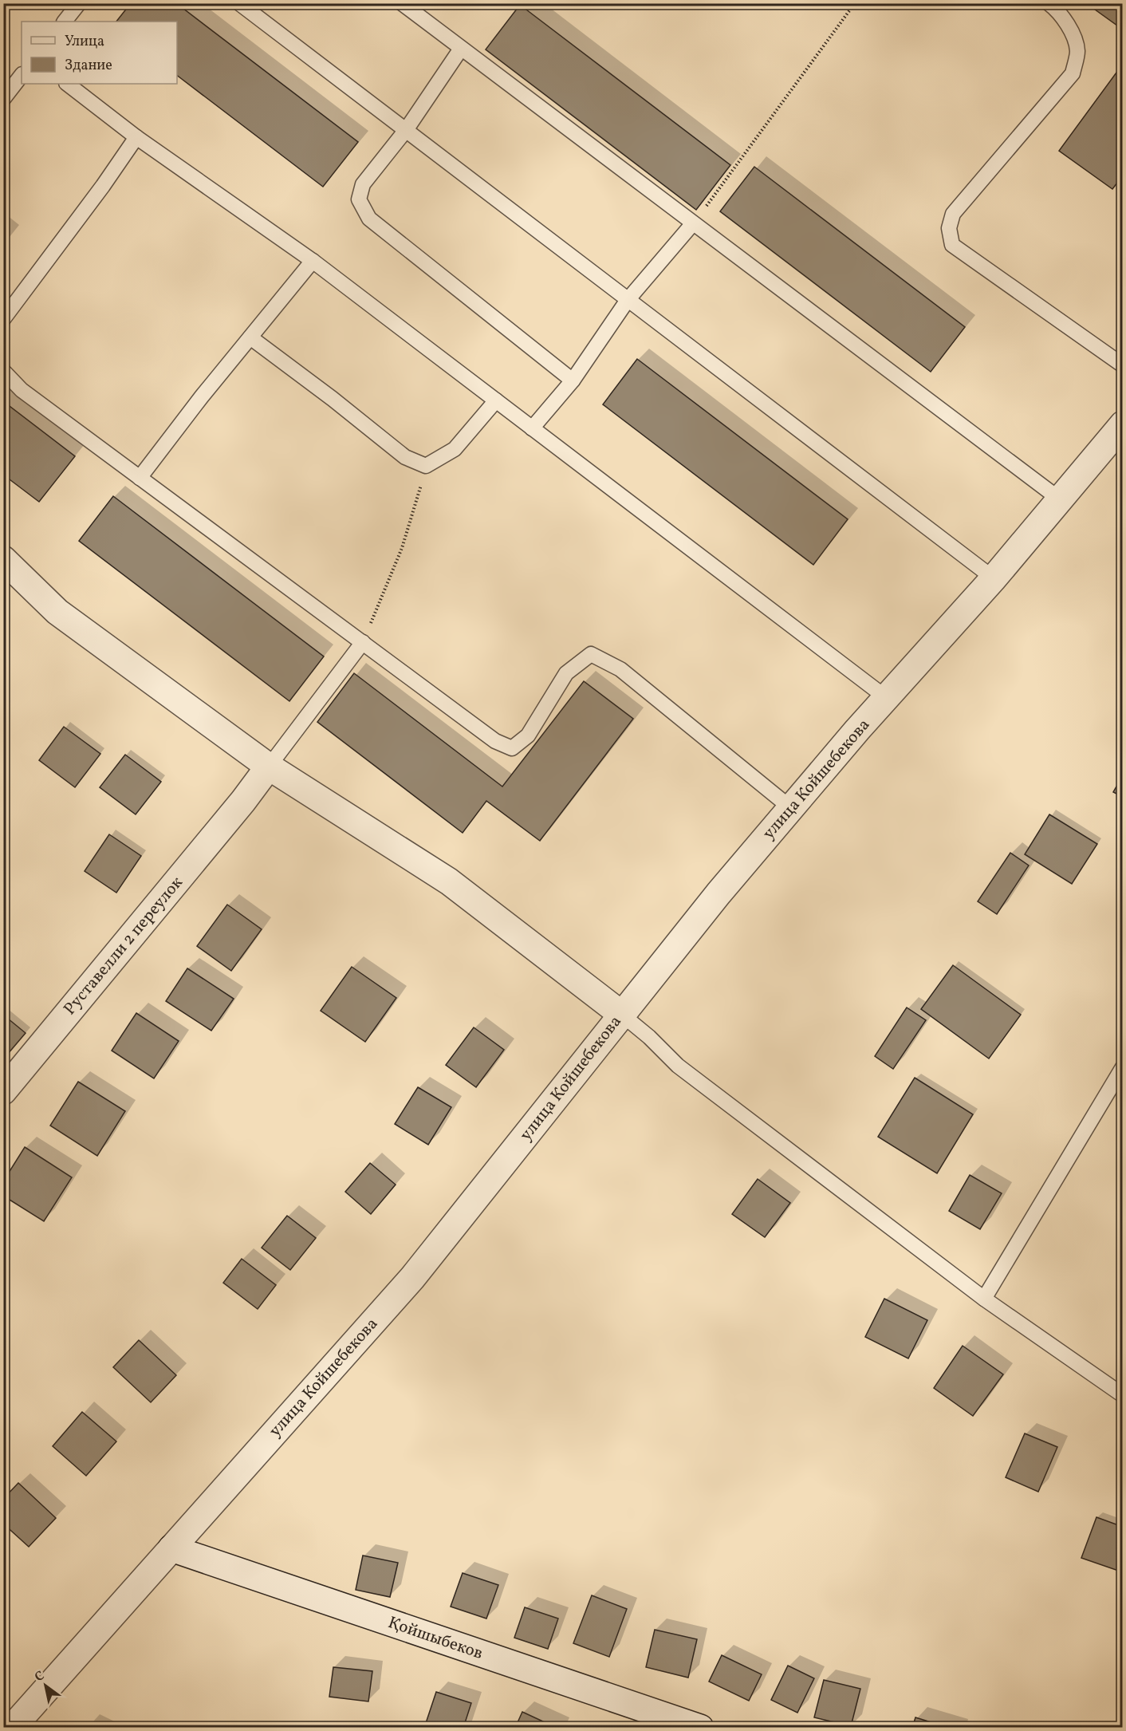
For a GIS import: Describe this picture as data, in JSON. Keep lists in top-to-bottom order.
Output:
{
  "streets": {
    "street": ["улица Койшебекова", "Руставелли 2 переулок", "Қойшыбеков"]
  },
  "crossings": [
    ["улица Койшебекова", "Қойшыбеков"]
  ],
  "legend": ["Улица", "Здание"],
  "north": "top left"
}
